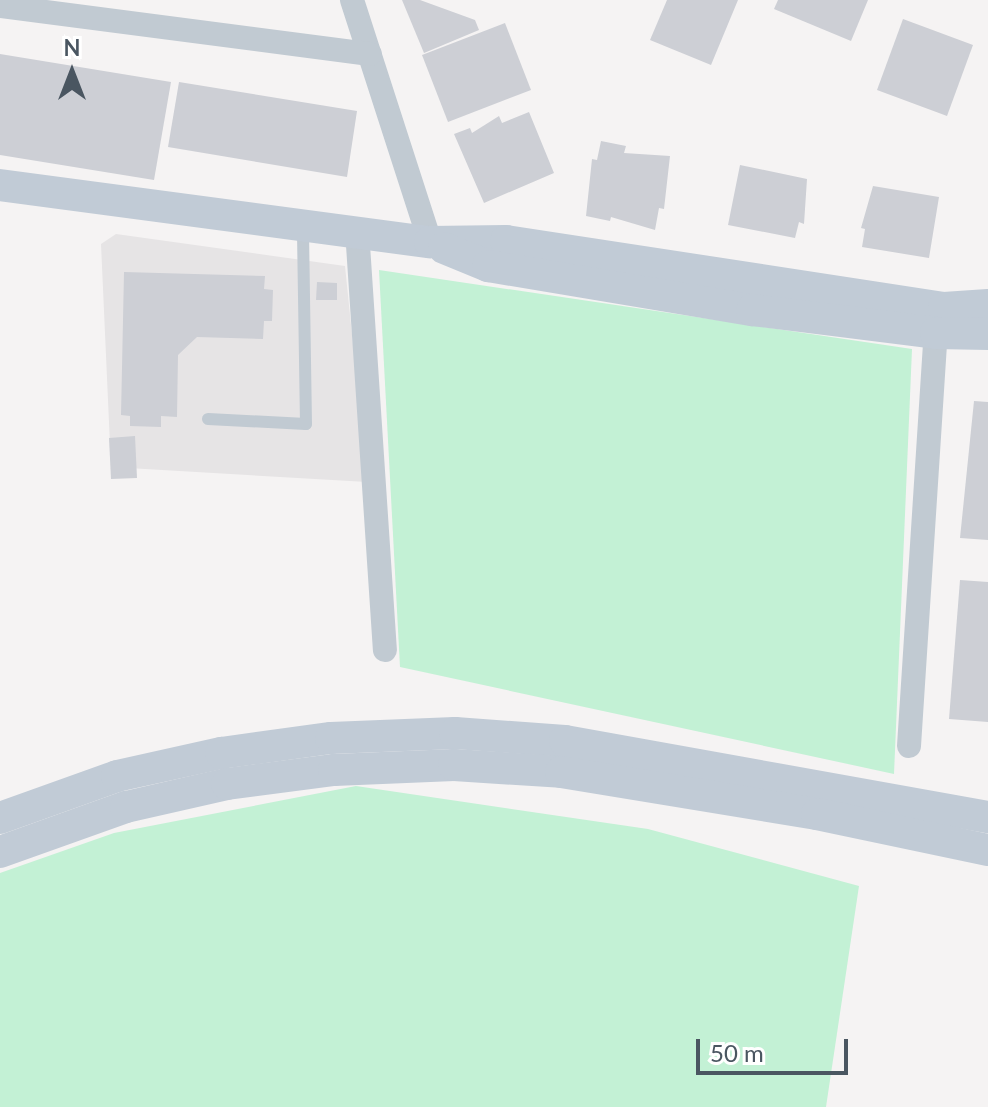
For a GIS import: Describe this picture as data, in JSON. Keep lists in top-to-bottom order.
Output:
{
  "scale_bar": "50 m",
  "north": "top"
}
